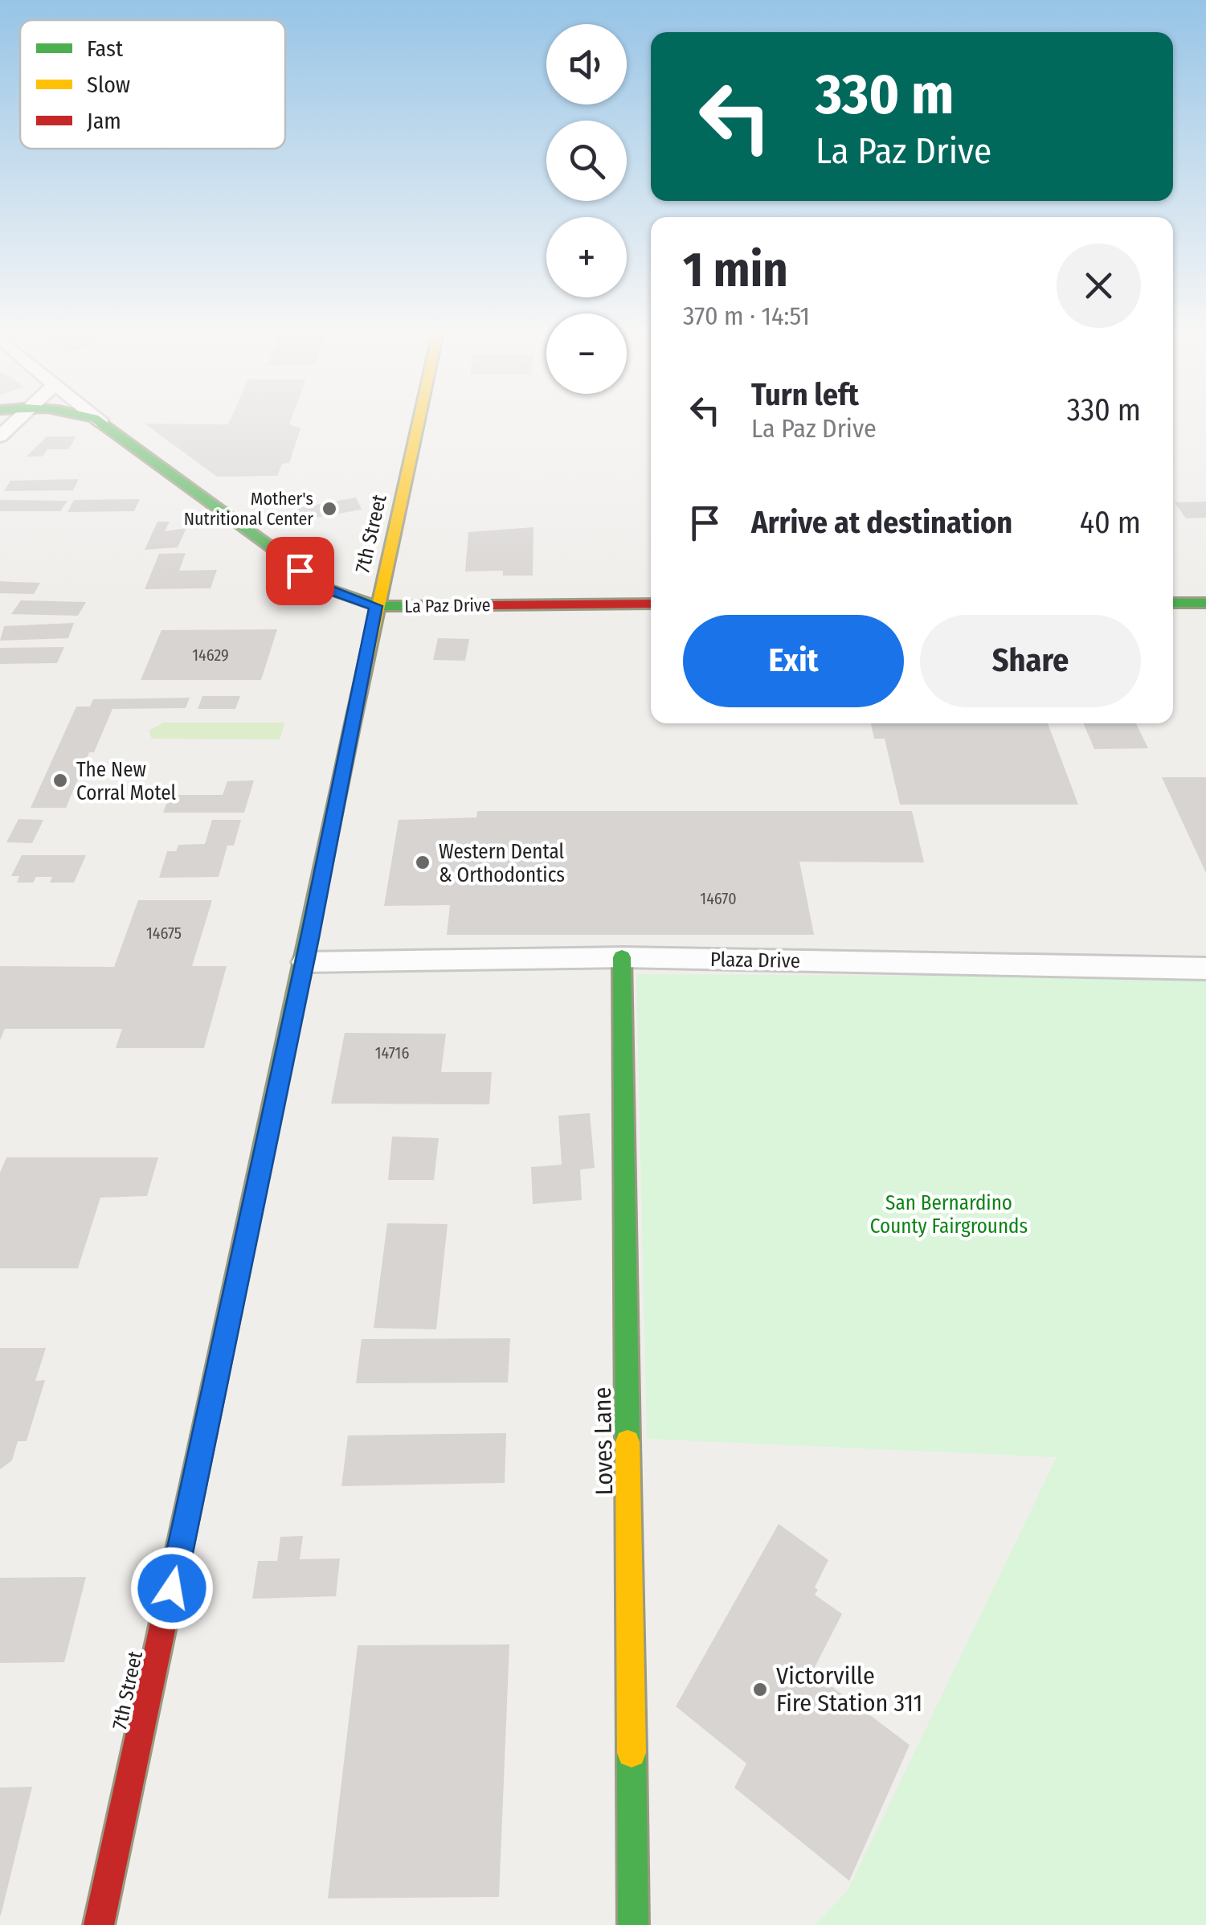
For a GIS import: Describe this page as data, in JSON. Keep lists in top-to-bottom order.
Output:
{
  "streets": {
    "main road": ["7th Street", "La Paz Drive", "Loves Lane"],
    "street": ["Plaza Drive"]
  },
  "crossings": [
    ["7th Street", "La Paz Drive"],
    ["7th Street", "Plaza Drive"],
    ["Plaza Drive", "Loves Lane"]
  ],
  "parks": ["San Bernardino County Fairgrounds"],
  "places": [
    "Mother's Nutritional Center",
    "The New Corral Motel",
    "Western Dental & Orthodontics",
    "Victorville Fire Station 311"
  ],
  "house_numbers": [
    "14629",
    "14670",
    "14675",
    "14716"
  ],
  "legend": ["Fast", "Slow", "Jam"],
  "page": {
    "map_buttons": ["+", "−"],
    "turn": ["330 m", "La Paz Drive"],
    "heading": ["1 min", "370 m · 14:51"],
    "list": [
      {
        "name": "Turn left",
        "note": "La Paz Drive",
        "value": "330 m"
      },
      {
        "name": "Arrive at destination",
        "value": "40 m"
      }
    ],
    "buttons": ["Exit", "Share"]
  }
}
